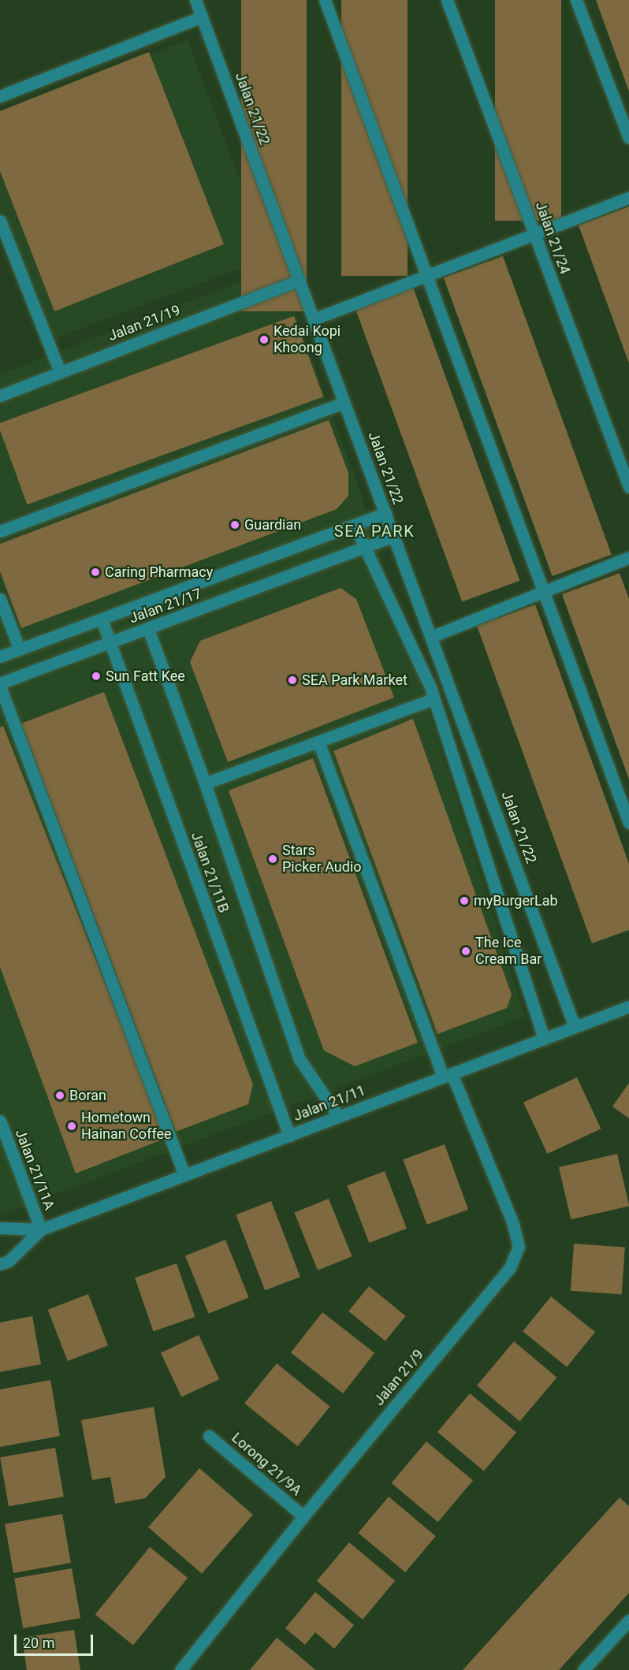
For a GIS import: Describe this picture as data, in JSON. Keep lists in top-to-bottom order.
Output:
{
  "streets": {
    "street": [
      "Jalan 21/22",
      "Jalan 21/24",
      "Jalan 21/19",
      "Jalan 21/17",
      "Jalan 21/11B",
      "Jalan 21/11",
      "Jalan 21/11A",
      "Jalan 21/9",
      "Lorong 21/9A"
    ]
  },
  "crossings": [
    ["Jalan 21/22", "Jalan 21/19"],
    ["Jalan 21/22", "Jalan 21/17"],
    ["Jalan 21/22", "Jalan 21/11"],
    ["Jalan 21/17", "Jalan 21/11B"],
    ["Jalan 21/11B", "Jalan 21/11"],
    ["Jalan 21/11", "Jalan 21/11A"],
    ["Jalan 21/11", "Jalan 21/9"],
    ["Jalan 21/9", "Lorong 21/9A"]
  ],
  "districts": ["SEA PARK"],
  "places": [
    "Kedai Kopi Khoong",
    "Guardian",
    "Caring Pharmacy",
    "Sun Fatt Kee",
    "SEA Park Market",
    "Stars Picker Audio",
    "myBurgerLab",
    "The Ice Cream Bar",
    "Boran",
    "Hometown Hainan Coffee"
  ],
  "scale_bar": "20 m"
}
